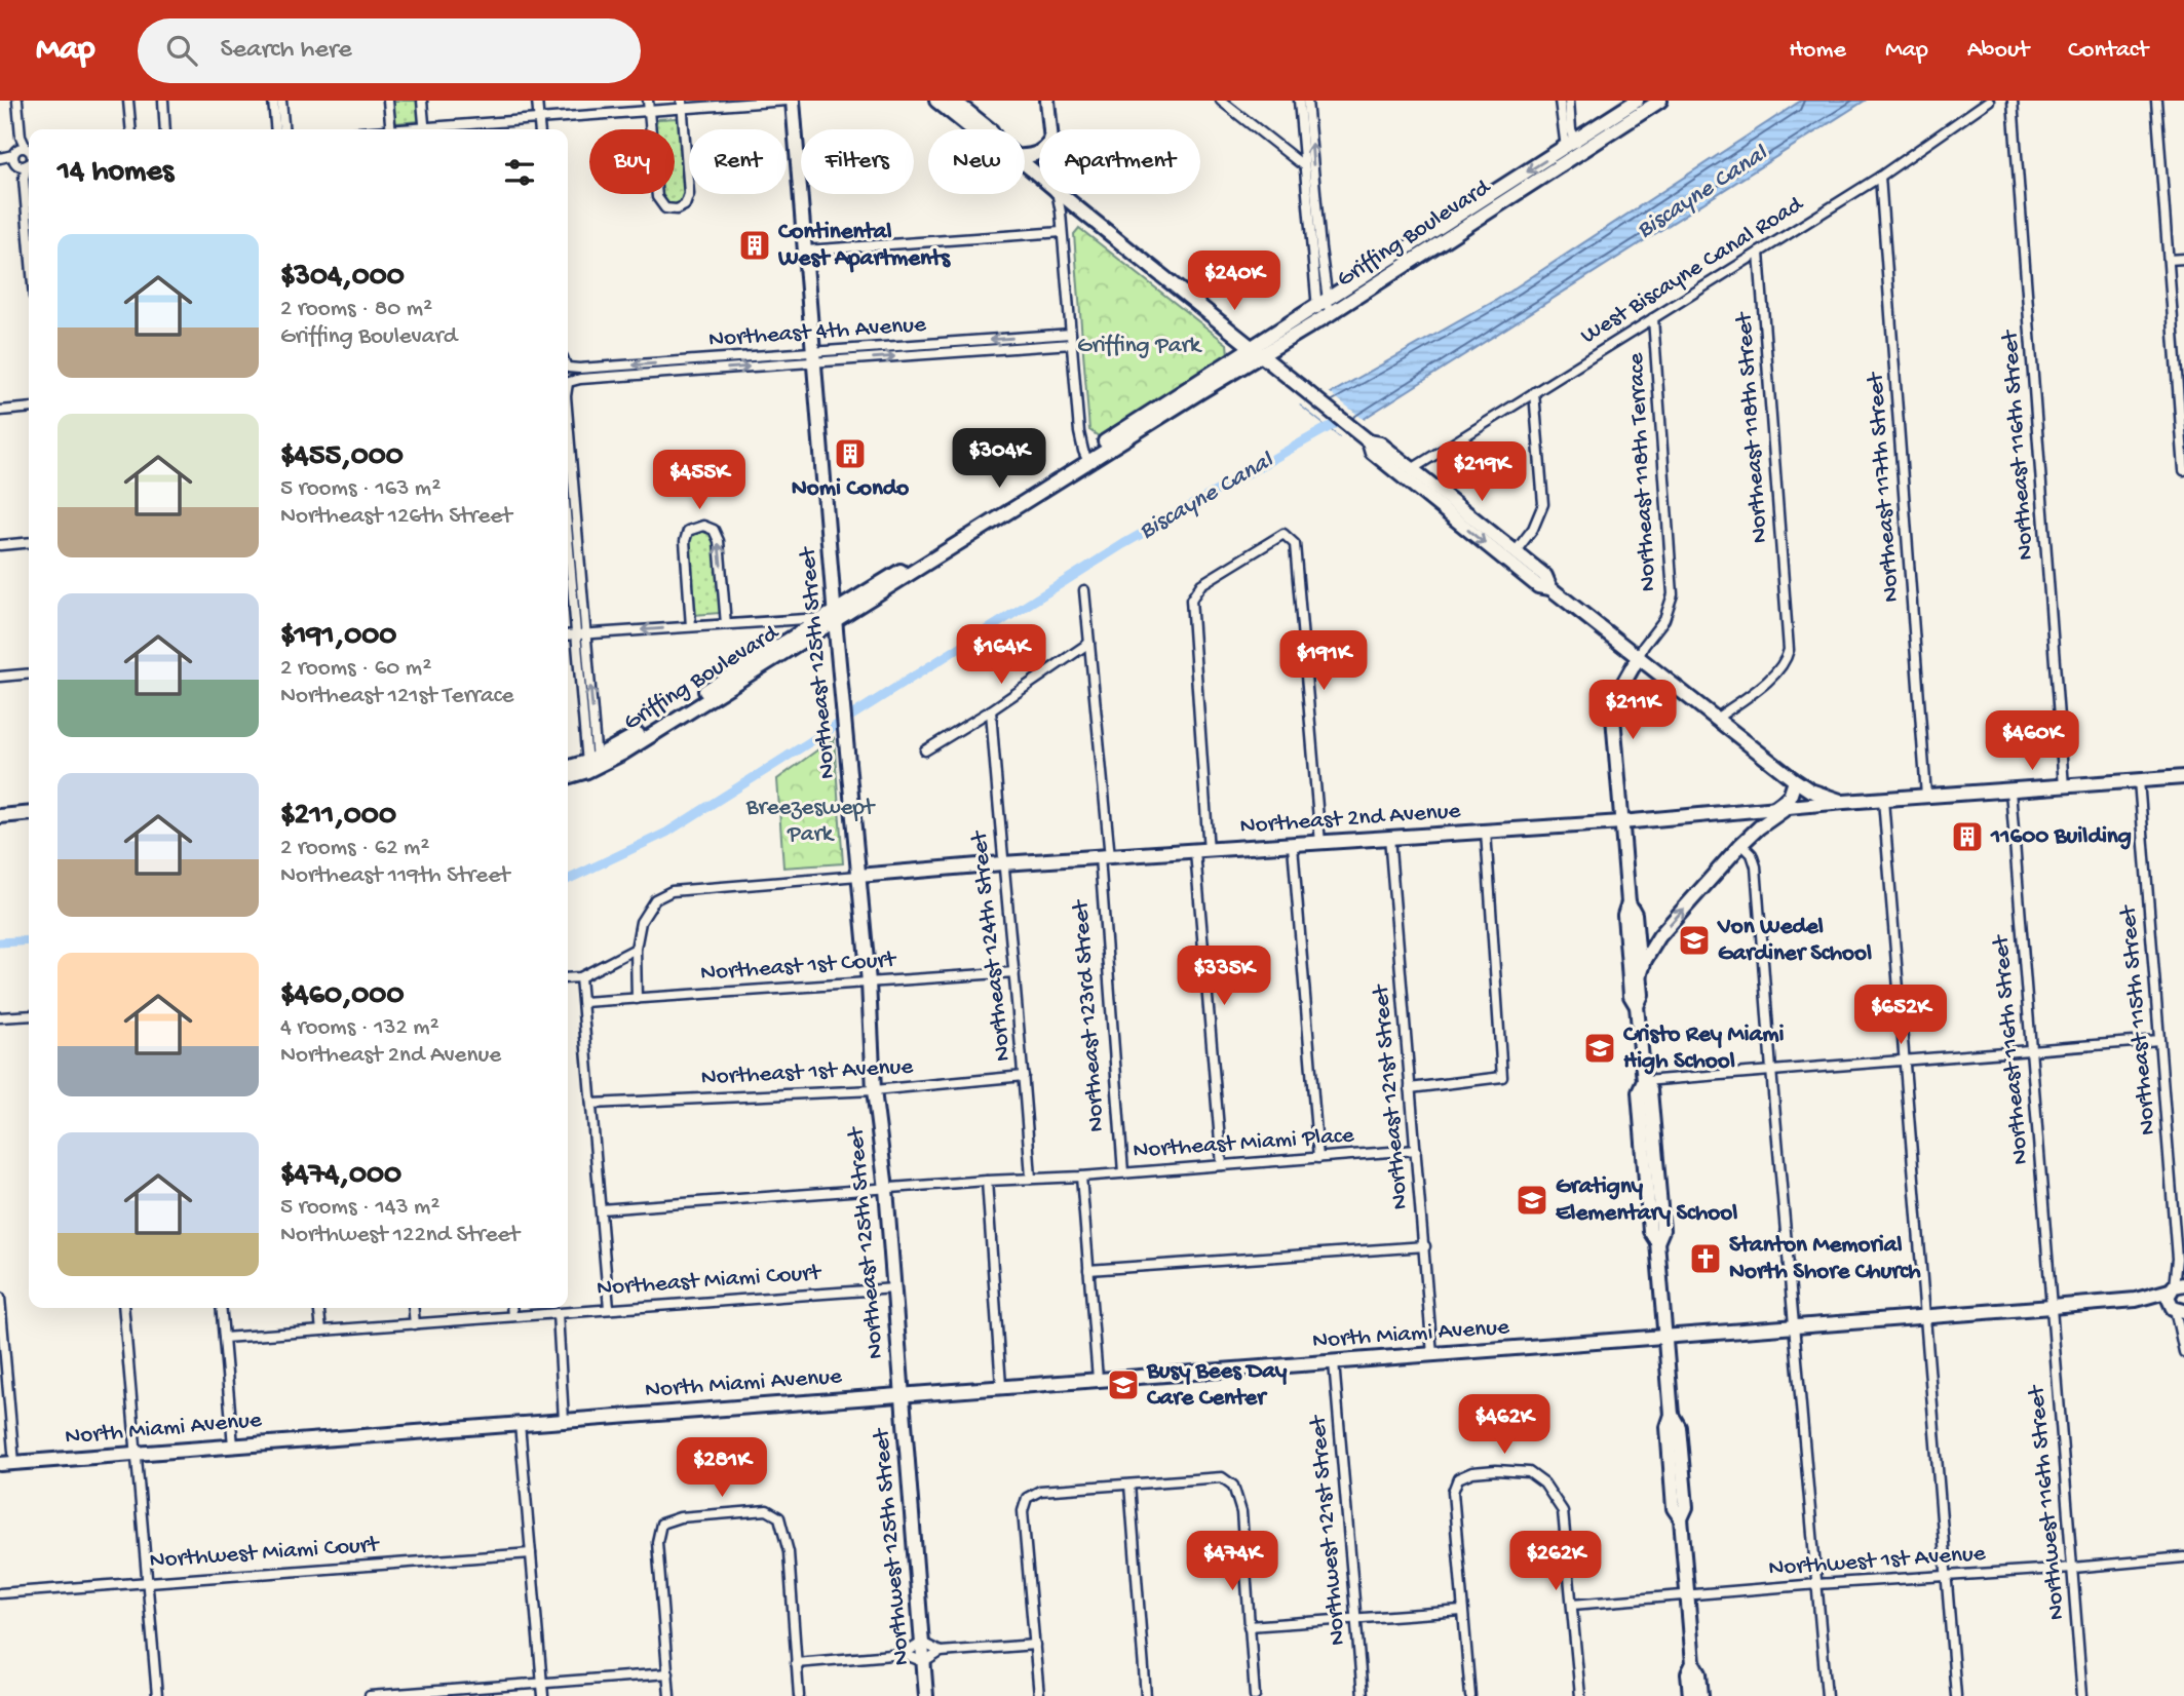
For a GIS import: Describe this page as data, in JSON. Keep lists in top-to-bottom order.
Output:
{
  "streets": {
    "main road": [
      "Griffing Boulevard",
      "Northeast 125th Street",
      "Northeast 2nd Avenue",
      "North Miami Avenue",
      "Northwest 125th Street"
    ],
    "street": [
      "West Biscayne Canal Road",
      "Northeast 4th Avenue",
      "Northeast 118th Street",
      "Northeast 116th Street",
      "Northeast 118th Terrace",
      "Northeast 117th Street",
      "Northeast 124th Street",
      "Northeast 1st Court",
      "Northeast 123rd Street",
      "Northeast 115th Street",
      "Northeast 1st Avenue",
      "Northeast 121st Street",
      "Northeast Miami Place",
      "Northeast Miami Court",
      "Northwest 116th Street",
      "Northwest 121st Street",
      "Northwest Miami Court",
      "Northwest 1st Avenue"
    ]
  },
  "crossings": [
    ["Griffing Boulevard", "Northeast 125th Street"],
    ["West Biscayne Canal Road", "Northeast 118th Street"],
    ["West Biscayne Canal Road", "Northeast 118th Terrace"],
    ["West Biscayne Canal Road", "Northeast 117th Street"],
    ["Northeast 4th Avenue", "Northeast 125th Street"],
    ["Northeast 116th Street", "Northeast 2nd Avenue"],
    ["Northeast 116th Street", "North Miami Avenue"],
    ["Northeast 116th Street", "Northwest 116th Street"],
    ["Northeast 117th Street", "Northeast 2nd Avenue"],
    ["Northeast 125th Street", "Northeast 2nd Avenue"],
    ["Northeast 125th Street", "Northeast 1st Court"],
    ["Northeast 125th Street", "Northeast 1st Avenue"],
    ["Northeast 125th Street", "Northeast Miami Place"],
    ["Northeast 125th Street", "Northeast Miami Court"],
    ["Northeast 125th Street", "North Miami Avenue"],
    ["Northeast 125th Street", "Northwest 125th Street"],
    ["Northeast 2nd Avenue", "Northeast 124th Street"],
    ["Northeast 2nd Avenue", "Northeast 1st Court"],
    ["Northeast 2nd Avenue", "Northeast 123rd Street"],
    ["Northeast 2nd Avenue", "Northeast 115th Street"],
    ["Northeast 2nd Avenue", "Northeast 121st Street"],
    ["Northeast 124th Street", "Northeast 1st Court"],
    ["Northeast 124th Street", "Northeast 1st Avenue"],
    ["Northeast 124th Street", "Northeast Miami Place"],
    ["Northeast 123rd Street", "Northeast Miami Place"],
    ["Northeast 115th Street", "North Miami Avenue"],
    ["Northeast 121st Street", "Northeast Miami Place"],
    ["Northeast 121st Street", "North Miami Avenue"],
    ["North Miami Avenue", "Northwest 116th Street"],
    ["North Miami Avenue", "Northwest 121st Street"],
    ["North Miami Avenue", "Northwest 125th Street"],
    ["Northwest 116th Street", "Northwest 1st Avenue"]
  ],
  "water": ["Biscayne Canal"],
  "parks": ["Griffing Park", "Breezeswept Park"],
  "places": {
    "building": ["Continental West Apartments", "Nomi Condo", "11600 Building"],
    "school or university": [
      "Von Wedel Gardiner School",
      "Cristo Rey Miami High School",
      "Gratigny Elementary School",
      "Busy Bees Day Care Center"
    ],
    "church": ["Stanton Memorial North Shore Church"]
  },
  "page": {
    "header": "Map",
    "search": "Search here",
    "nav": [
      "Home",
      "Map",
      "About",
      "Contact"
    ],
    "chip": [
      "Buy",
      "Rent",
      "Filters",
      "New",
      "Apartment"
    ],
    "heading": "14 homes",
    "list": [
      {
        "name": "$304,000",
        "note": "2 rooms · 80 m² · Griffing Boulevard"
      },
      {
        "name": "$455,000",
        "note": "5 rooms · 163 m² · Northeast 126th Street"
      },
      {
        "name": "$191,000",
        "note": "2 rooms · 60 m² · Northeast 121st Terrace"
      },
      {
        "name": "$211,000",
        "note": "2 rooms · 62 m² · Northeast 119th Street"
      },
      {
        "name": "$460,000",
        "note": "4 rooms · 132 m² · Northeast 2nd Avenue"
      },
      {
        "name": "$474,000",
        "note": "5 rooms · 143 m² · Northwest 122nd Street"
      }
    ],
    "price": [
      "$240K",
      "$304K",
      "$219K",
      "$455K",
      "$164K",
      "$191K",
      "$211K",
      "$460K",
      "$335K",
      "$652K",
      "$462K",
      "$281K",
      "$474K",
      "$262K"
    ]
  }
}
